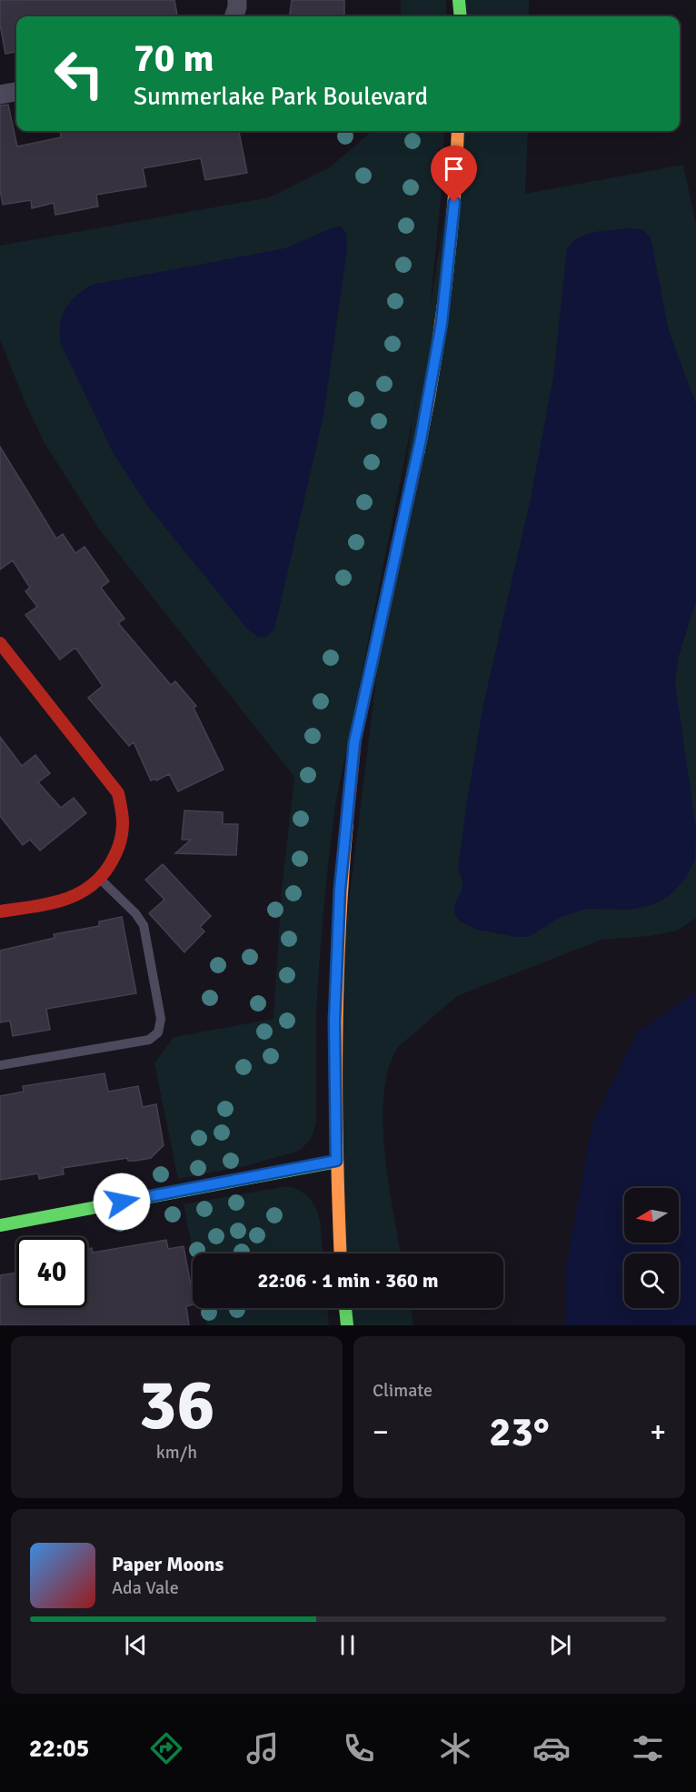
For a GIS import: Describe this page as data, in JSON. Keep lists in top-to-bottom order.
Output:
{
  "north": "left",
  "page": {
    "turn": ["70 m", "Summerlake Park Boulevard"],
    "limit": "40",
    "trip": "22:06 · 1 min · 360 m",
    "tile": [
      ["36", "km/h"],
      "Climate"
    ],
    "heat": ["−", "23°", "+"],
    "song": ["Paper Moons", "Ada Vale"],
    "tabs": "22:05"
  }
}
